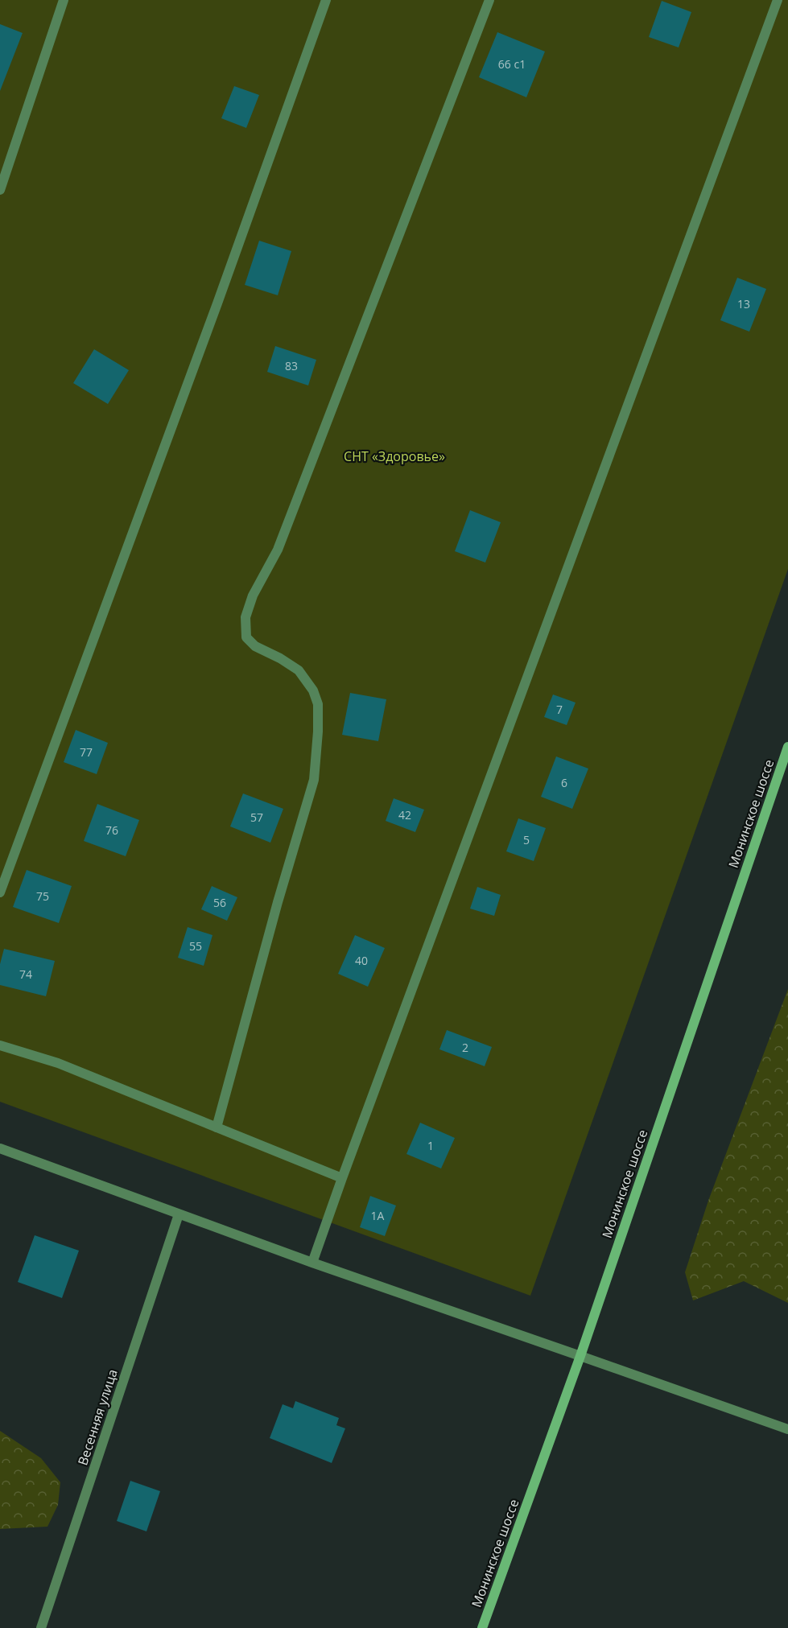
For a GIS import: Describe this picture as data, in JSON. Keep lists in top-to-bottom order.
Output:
{
  "streets": {
    "main road": ["Монинское шоссе"],
    "street": ["Весенняя улица"]
  },
  "parks": ["СНТ «Здоровье»"],
  "house_numbers": [
    "66 с1",
    "13",
    "83",
    "7",
    "77",
    "6",
    "42",
    "57",
    "76",
    "5",
    "75",
    "56",
    "55",
    "40",
    "74",
    "2",
    "1",
    "1А"
  ]
}
